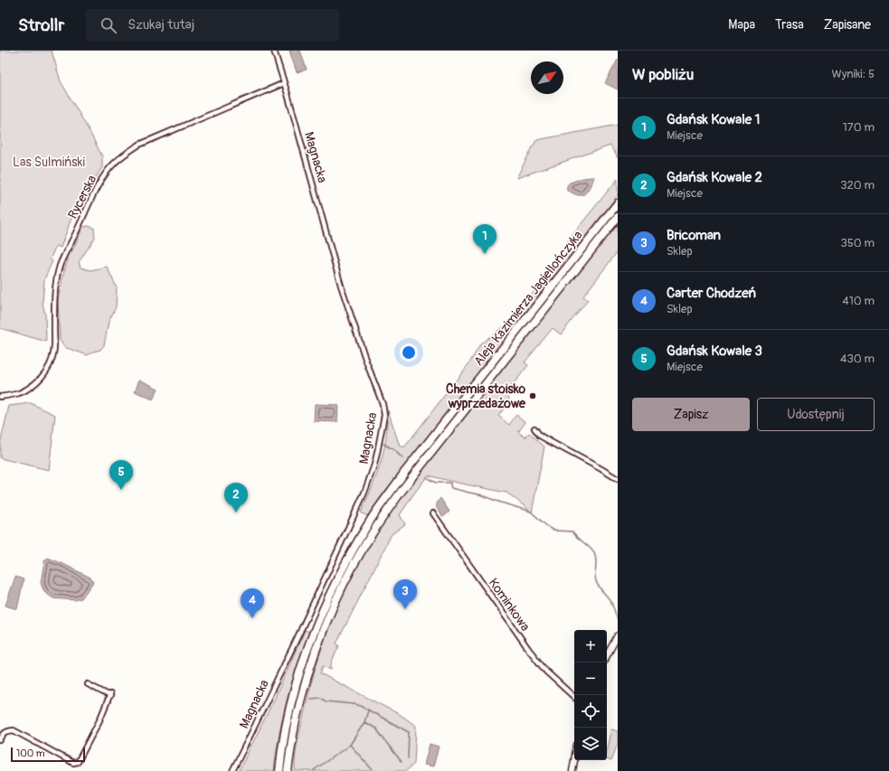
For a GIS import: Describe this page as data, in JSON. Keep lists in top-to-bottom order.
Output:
{
  "streets": {
    "highway": ["Aleja Kazimierza Jagiellończyka"],
    "street": ["Magnacka", "Rycerska", "Kominkowa"]
  },
  "crossings": [
    ["Magnacka", "Rycerska"]
  ],
  "parks": ["Las Sulmiński"],
  "places": ["Chemia stoisko wyprzedażowe"],
  "scale_bar": "100 m",
  "north": "top right",
  "page": {
    "header": "Strollr",
    "search": "Szukaj tutaj",
    "nav": ["Mapa", "Trasa", "Zapisane"],
    "heading": ["W pobliżu", "Wyniki: 5"],
    "list": [
      {
        "mark": "1",
        "name": "Gdańsk Kowale 1",
        "note": "Miejsce",
        "value": "170 m"
      },
      {
        "mark": "2",
        "name": "Gdańsk Kowale 2",
        "note": "Miejsce",
        "value": "320 m"
      },
      {
        "mark": "3",
        "name": "Bricoman",
        "note": "Sklep",
        "value": "350 m"
      },
      {
        "mark": "4",
        "name": "Carter Chodzeń",
        "note": "Sklep",
        "value": "410 m"
      },
      {
        "mark": "5",
        "name": "Gdańsk Kowale 3",
        "note": "Miejsce",
        "value": "430 m"
      }
    ],
    "pins": [
      "1",
      "5",
      "2",
      "3",
      "4"
    ],
    "buttons": ["Zapisz", "Udostępnij"],
    "map_buttons": ["+", "−"],
    "scale": "100 m"
  }
}
